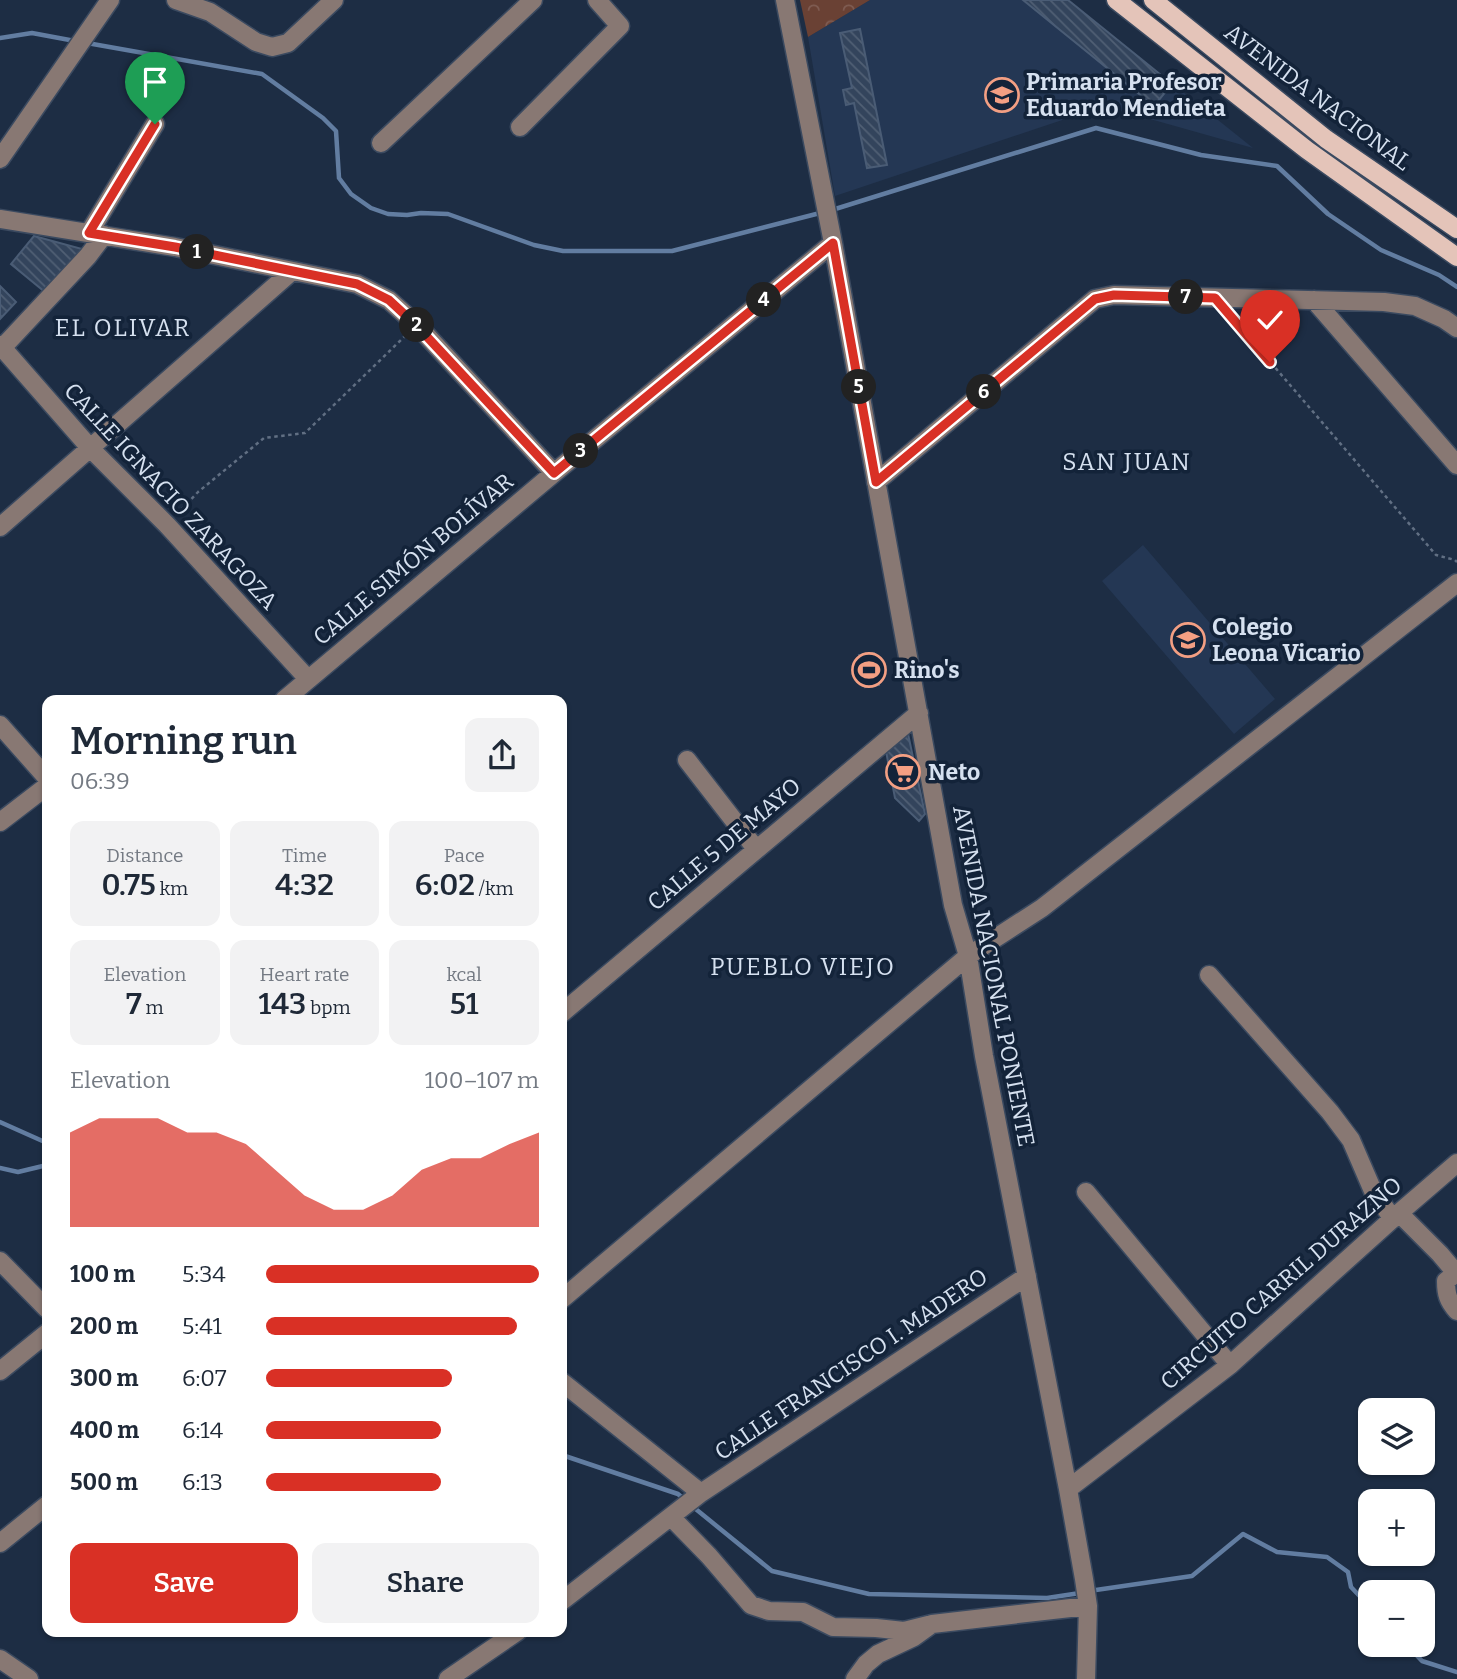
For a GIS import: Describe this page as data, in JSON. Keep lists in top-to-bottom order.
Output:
{
  "streets": {
    "main road": ["AVENIDA NACIONAL"],
    "street": [
      "CALLE IGNACIO ZARAGOZA",
      "CALLE SIMÓN BOLÍVAR",
      "CALLE 5 DE MAYO",
      "AVENIDA NACIONAL PONIENTE",
      "CIRCUITO CARRIL DURAZNO",
      "CALLE FRANCISCO I. MADERO"
    ]
  },
  "crossings": [
    ["CALLE IGNACIO ZARAGOZA", "CALLE SIMÓN BOLÍVAR"],
    ["CALLE SIMÓN BOLÍVAR", "AVENIDA NACIONAL PONIENTE"],
    ["CALLE 5 DE MAYO", "AVENIDA NACIONAL PONIENTE"],
    ["AVENIDA NACIONAL PONIENTE", "CIRCUITO CARRIL DURAZNO"],
    ["AVENIDA NACIONAL PONIENTE", "CALLE FRANCISCO I. MADERO"]
  ],
  "districts": ["EL OLIVAR", "SAN JUAN", "PUEBLO VIEJO"],
  "places": {
    "school or university": ["Primaria Profesor Eduardo Mendieta", "Colegio Leona Vicario"],
    "sports": ["Rino's"],
    "supermarket": ["Neto"]
  },
  "page": {
    "pins": [
      "1",
      "7",
      "4",
      "2",
      "5",
      "6",
      "3"
    ],
    "heading": ["Morning run", "06:39"],
    "stats": [
      ["Distance", "0.75 km"],
      ["Time", "4:32"],
      ["Pace", "6:02 /km"],
      ["Elevation", "7 m"],
      ["Heart rate", "143 bpm"],
      ["kcal", "51"]
    ],
    "chart": ["Elevation", "100–107 m"],
    "list": [
      {
        "name": "100 m",
        "note": "5:34"
      },
      {
        "name": "200 m",
        "note": "5:41"
      },
      {
        "name": "300 m",
        "note": "6:07"
      },
      {
        "name": "400 m",
        "note": "6:14"
      },
      {
        "name": "500 m",
        "note": "6:13"
      }
    ],
    "map_buttons": ["+", "−"],
    "buttons": ["Save", "Share"]
  }
}
